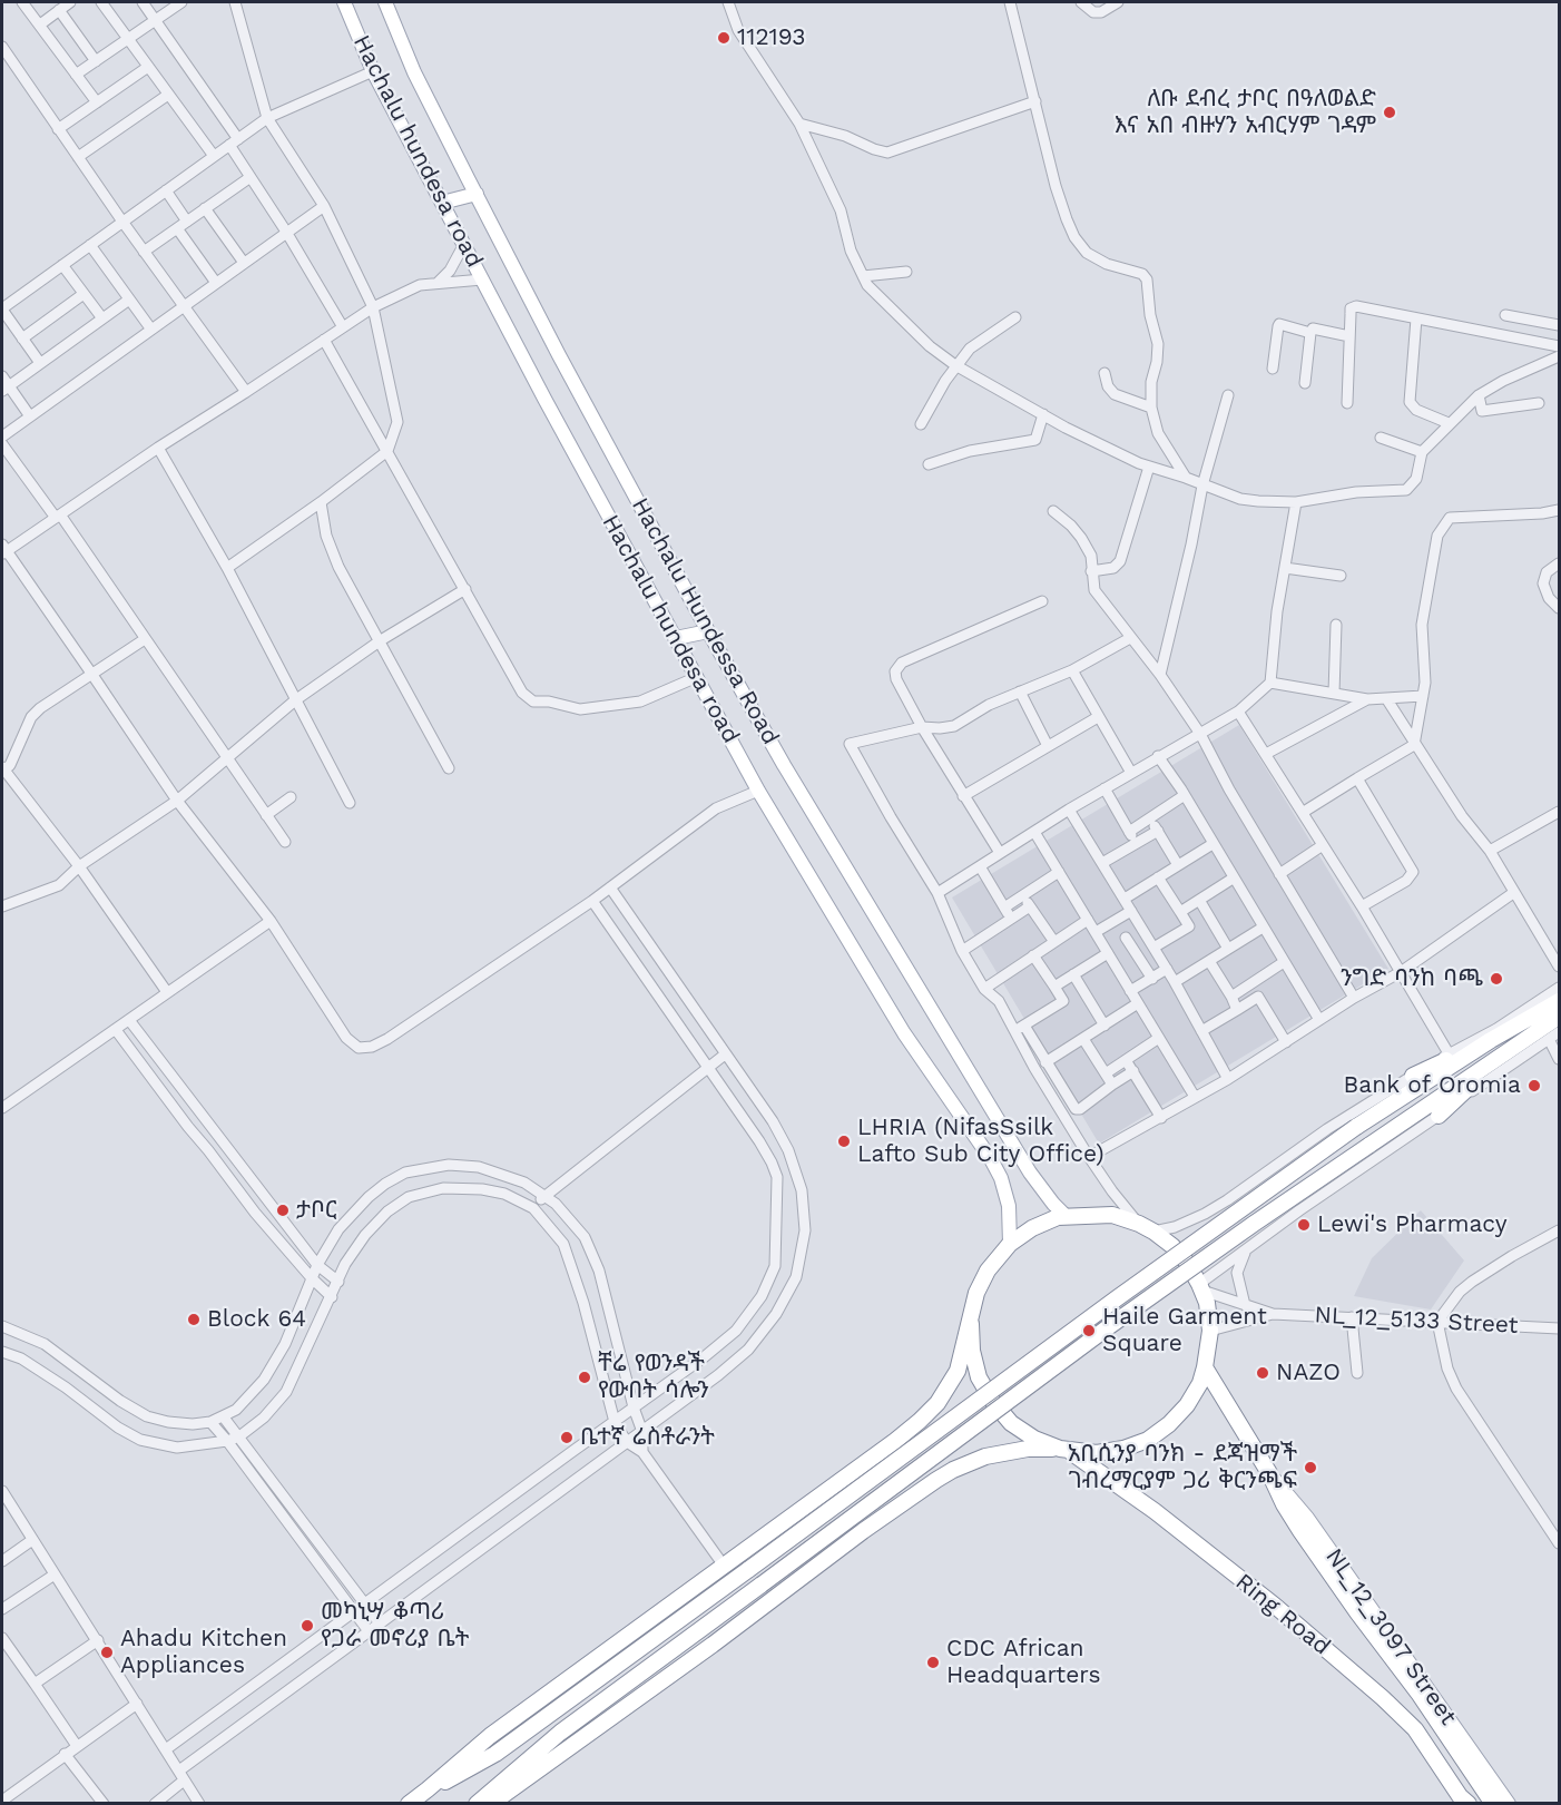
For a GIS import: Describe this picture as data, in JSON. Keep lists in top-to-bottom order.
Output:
{
  "streets": {
    "highway": ["Ring Road"],
    "main road": ["Hachalu hundesa road", "Hachalu Hundessa Road", "NL_12_3097 Street"],
    "street": ["NL_12_5133 Street"]
  },
  "crossings": [
    ["Ring Road", "NL_12_3097 Street"]
  ],
  "places": [
    "112193",
    "ለቡ ደብረ ታቦር በዓለወልድ እና አበ ብዙሃን አብርሃም ገዳም",
    "ንግድ ባንከ ባጫ",
    "Bank of Oromia",
    "LHRIA (NifasSsilk Lafto Sub City Office)",
    "ታቦር",
    "Lewi's Pharmacy",
    "Block 64",
    "Haile Garment Square",
    "NAZO",
    "ቸሬ የወንዳች የውበት ሳሎን",
    "ቤተኛ ሬስቶራንት",
    "አቢሲንያ ባንክ - ደጃዝማች ገብረማርያም ጋሪ ቅርንጫፍ",
    "መካኒሣ ቆጣሪ የጋራ መኖሪያ ቤት",
    "Ahadu Kitchen Appliances",
    "CDC African Headquarters"
  ]
}
